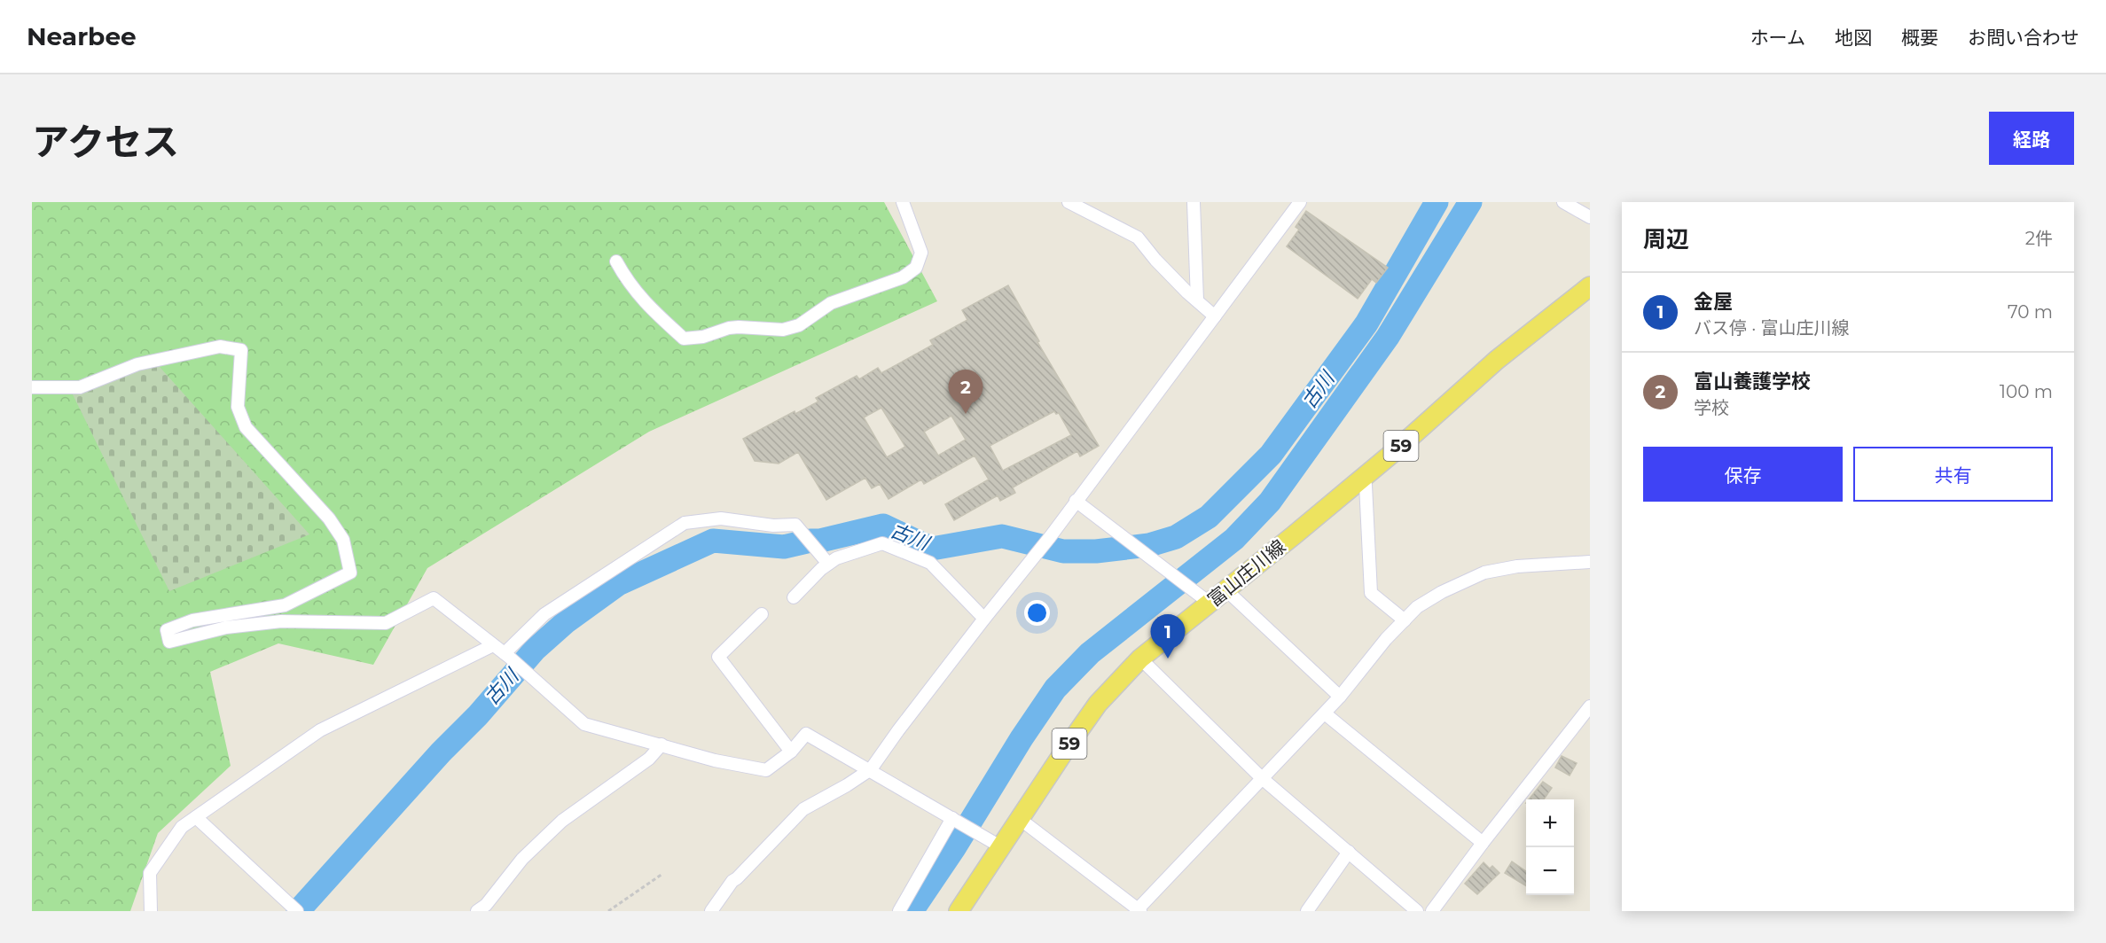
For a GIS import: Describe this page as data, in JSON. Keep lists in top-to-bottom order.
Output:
{
  "streets": {
    "main road": ["59", "富山庄川線"]
  },
  "water": ["古川"],
  "page": {
    "header": "Nearbee",
    "nav": [
      "ホーム",
      "地図",
      "概要",
      "お問い合わせ"
    ],
    "title": "アクセス",
    "buttons": [
      "経路",
      ["保存", "共有"]
    ],
    "heading": ["周辺", "2件"],
    "list": [
      {
        "mark": "1",
        "name": "金屋",
        "note": "バス停 · 富山庄川線",
        "value": "70 m"
      },
      {
        "mark": "2",
        "name": "富山養護学校",
        "note": "学校",
        "value": "100 m"
      }
    ],
    "pins": ["2", "1"],
    "map_buttons": ["+", "−"]
  }
}
